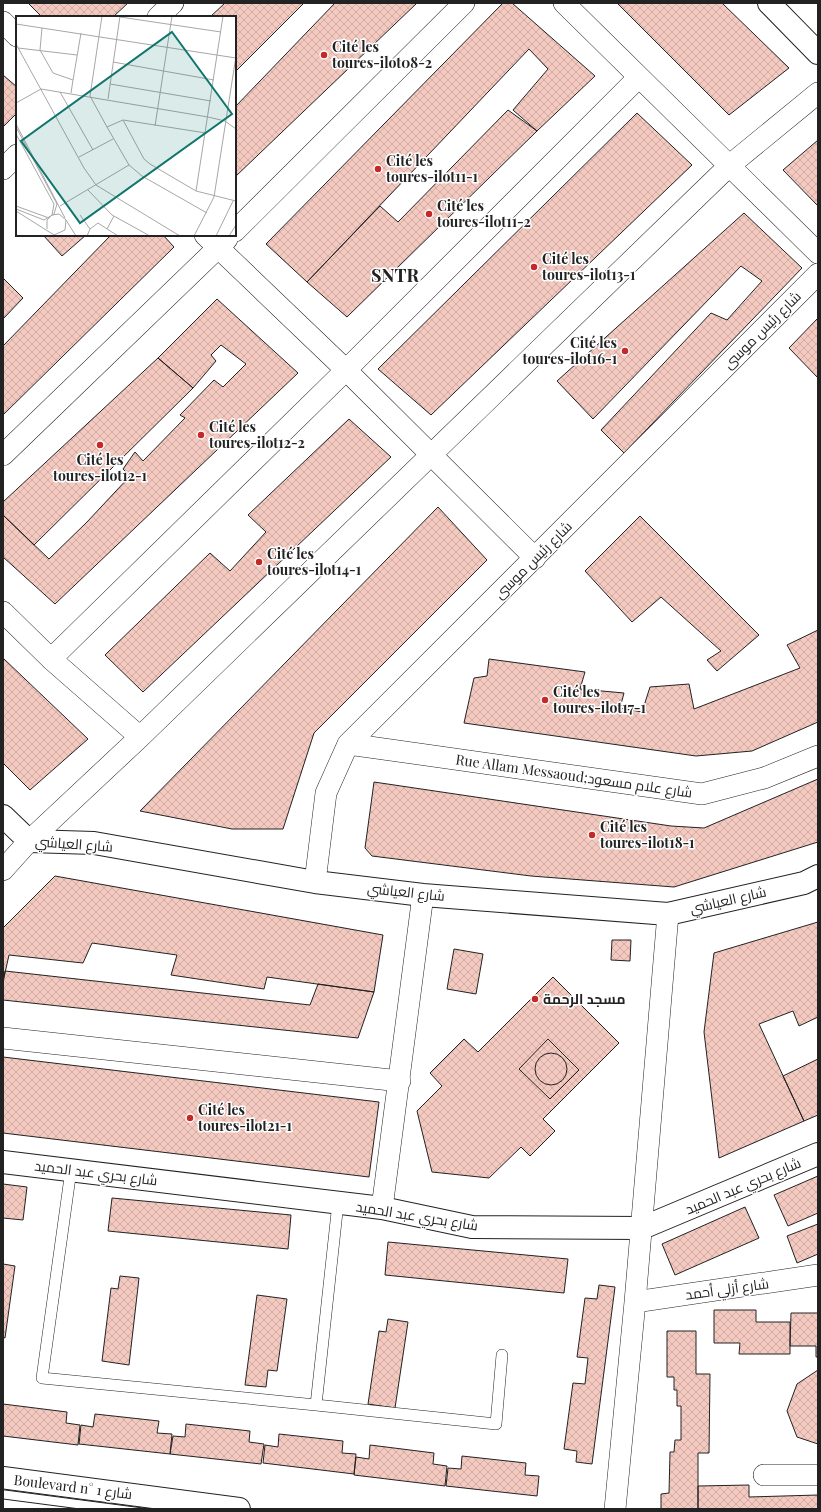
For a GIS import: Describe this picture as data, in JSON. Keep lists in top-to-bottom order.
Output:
{
  "streets": {
    "street": [
      "شارع رئيس موسى",
      "Rue Allam Messaoud;شارع علام مسعود",
      "شارع العياشي",
      "شارع بحري عبد الحميد",
      "شارع أزلي أحمد",
      "Boulevard n° شارع 1"
    ]
  },
  "crossings": [
    ["شارع رئيس موسى", "Rue Allam Messaoud;شارع علام مسعود"],
    ["شارع رئيس موسى", "شارع العياشي"]
  ],
  "districts": ["SNTR"],
  "places": [
    "Cité les toures-ilot08-2",
    "Cité les toures-ilot11-1",
    "Cité les toures-ilot11-2",
    "Cité les toures-ilot13-1",
    "Cité les toures-ilot16-1",
    "Cité les toures-ilot12-2",
    "Cité les toures-ilot12-1",
    "Cité les toures-ilot14-1",
    "Cité les toures-ilot17-1",
    "Cité les toures-ilot18-1",
    "مسجد الرحمة",
    "Cité les toures-ilot21-1"
  ]
}
